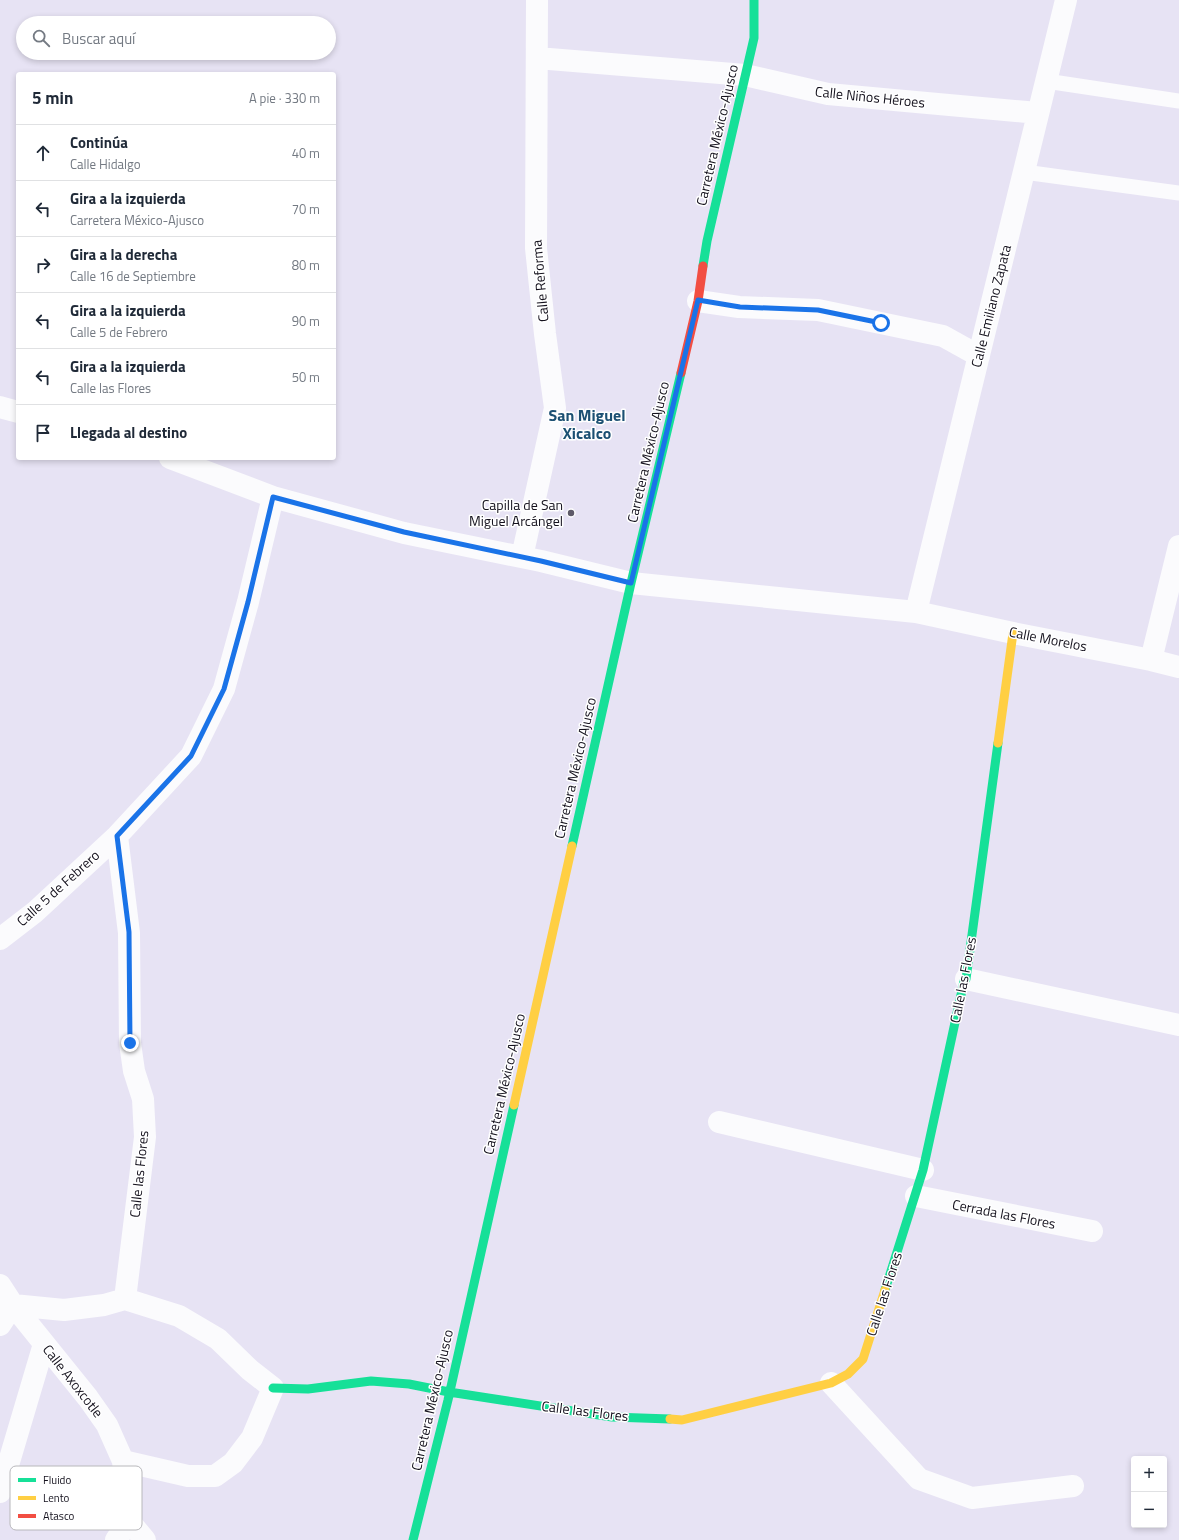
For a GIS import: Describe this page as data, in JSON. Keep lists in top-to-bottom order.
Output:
{
  "streets": {
    "main road": ["Carretera México-Ajusco", "Calle las Flores"],
    "street": [
      "Calle Niños Héroes",
      "Calle Reforma",
      "Calle Emiliano Zapata",
      "Calle Morelos",
      "Calle 5 de Febrero",
      "Cerrada las Flores",
      "Calle Axoxcotle"
    ]
  },
  "crossings": [
    ["Calle Niños Héroes", "Carretera México-Ajusco"],
    ["Calle Niños Héroes", "Calle Reforma"],
    ["Calle Niños Héroes", "Calle Emiliano Zapata"],
    ["Carretera México-Ajusco", "Calle Morelos"],
    ["Carretera México-Ajusco", "Calle las Flores"],
    ["Calle Reforma", "Calle Morelos"],
    ["Calle Emiliano Zapata", "Calle Morelos"],
    ["Calle Morelos", "Calle 5 de Febrero"],
    ["Calle Morelos", "Calle las Flores"],
    ["Calle 5 de Febrero", "Calle las Flores"],
    ["Calle las Flores", "Cerrada las Flores"]
  ],
  "districts": ["San Miguel Xicalco"],
  "places": ["Capilla de San Miguel Arcángel"],
  "legend": ["Fluido", "Lento", "Atasco"],
  "page": {
    "search": "Buscar aquí",
    "heading": ["5 min", "A pie · 330 m"],
    "list": [
      ["Continúa", "Calle Hidalgo", "40 m"],
      ["Gira a la izquierda", "Carretera México-Ajusco", "70 m"],
      ["Gira a la derecha", "Calle 16 de Septiembre", "80 m"],
      ["Gira a la izquierda", "Calle 5 de Febrero", "90 m"],
      ["Gira a la izquierda", "Calle las Flores", "50 m"],
      "Llegada al destino"
    ],
    "map_buttons": ["+", "−"]
  }
}
